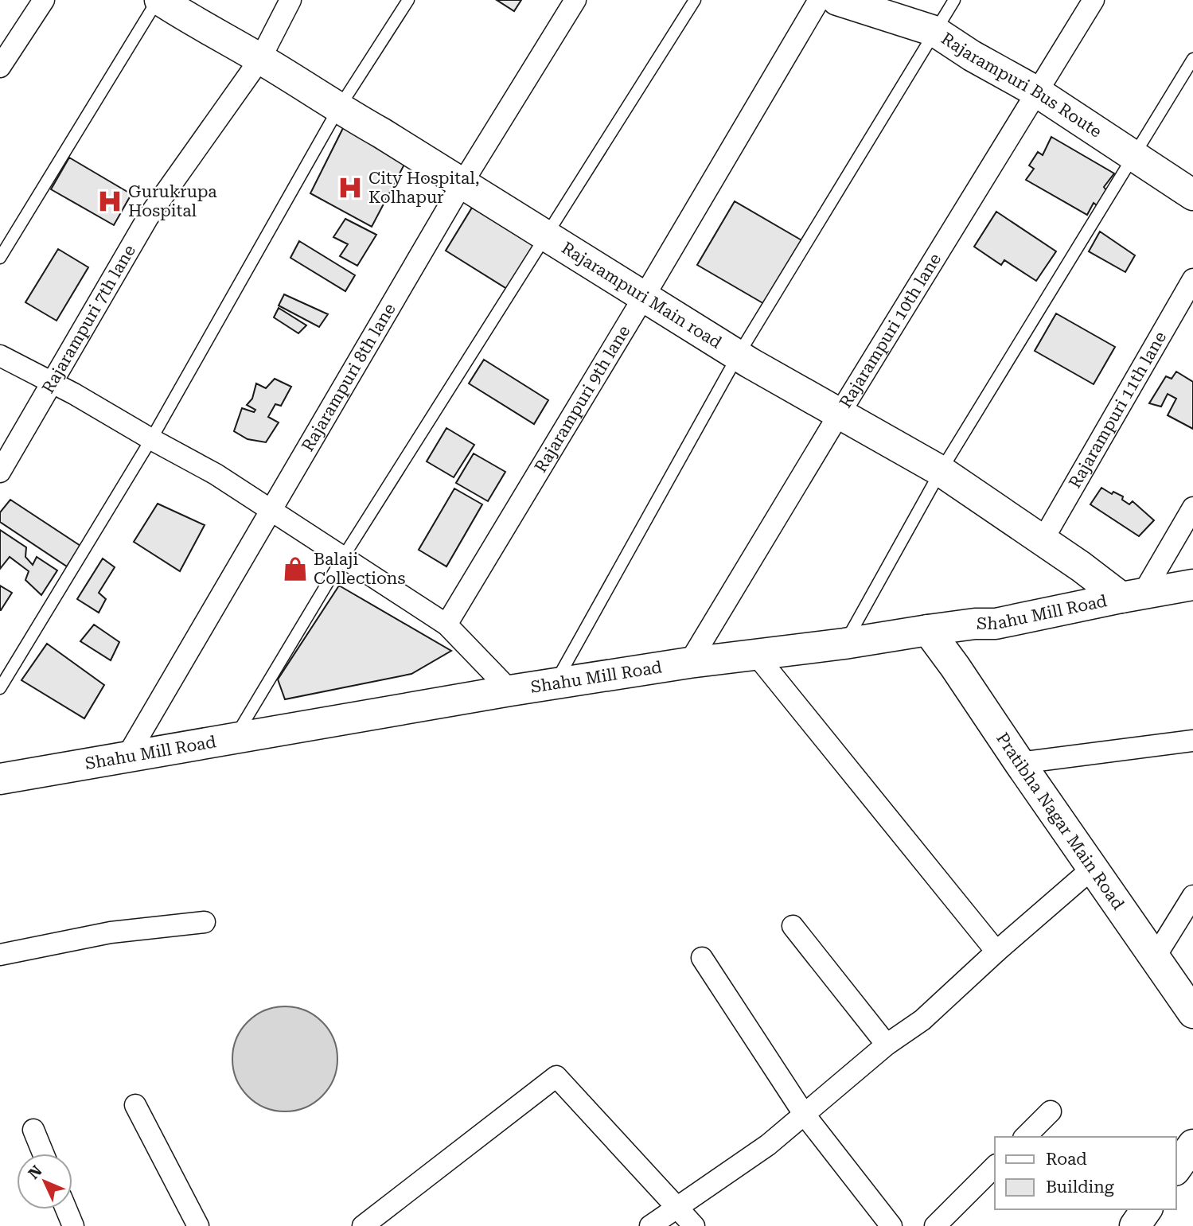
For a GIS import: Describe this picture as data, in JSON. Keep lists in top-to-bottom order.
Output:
{
  "streets": {
    "street": [
      "Rajarampuri Bus Route",
      "Rajarampuri Main road",
      "Rajarampuri 7th lane",
      "Rajarampuri 10th lane",
      "Rajarampuri 8th lane",
      "Rajarampuri 9th lane",
      "Rajarampuri 11th lane",
      "Shahu Mill Road",
      "Pratibha Nagar Main Road"
    ]
  },
  "crossings": [
    ["Rajarampuri Bus Route", "Rajarampuri 10th lane"],
    ["Rajarampuri Main road", "Rajarampuri 7th lane"],
    ["Rajarampuri Main road", "Rajarampuri 10th lane"],
    ["Rajarampuri Main road", "Rajarampuri 8th lane"],
    ["Rajarampuri Main road", "Rajarampuri 9th lane"],
    ["Rajarampuri Main road", "Rajarampuri 11th lane"],
    ["Rajarampuri Main road", "Shahu Mill Road"],
    ["Rajarampuri 10th lane", "Shahu Mill Road"],
    ["Rajarampuri 8th lane", "Shahu Mill Road"],
    ["Shahu Mill Road", "Pratibha Nagar Main Road"]
  ],
  "places": {
    "hospital": ["City Hospital, Kolhapur", "Gurukrupa Hospital"],
    "shop": ["Balaji Collections"]
  },
  "legend": ["Road", "Building"],
  "north": "top left"
}
